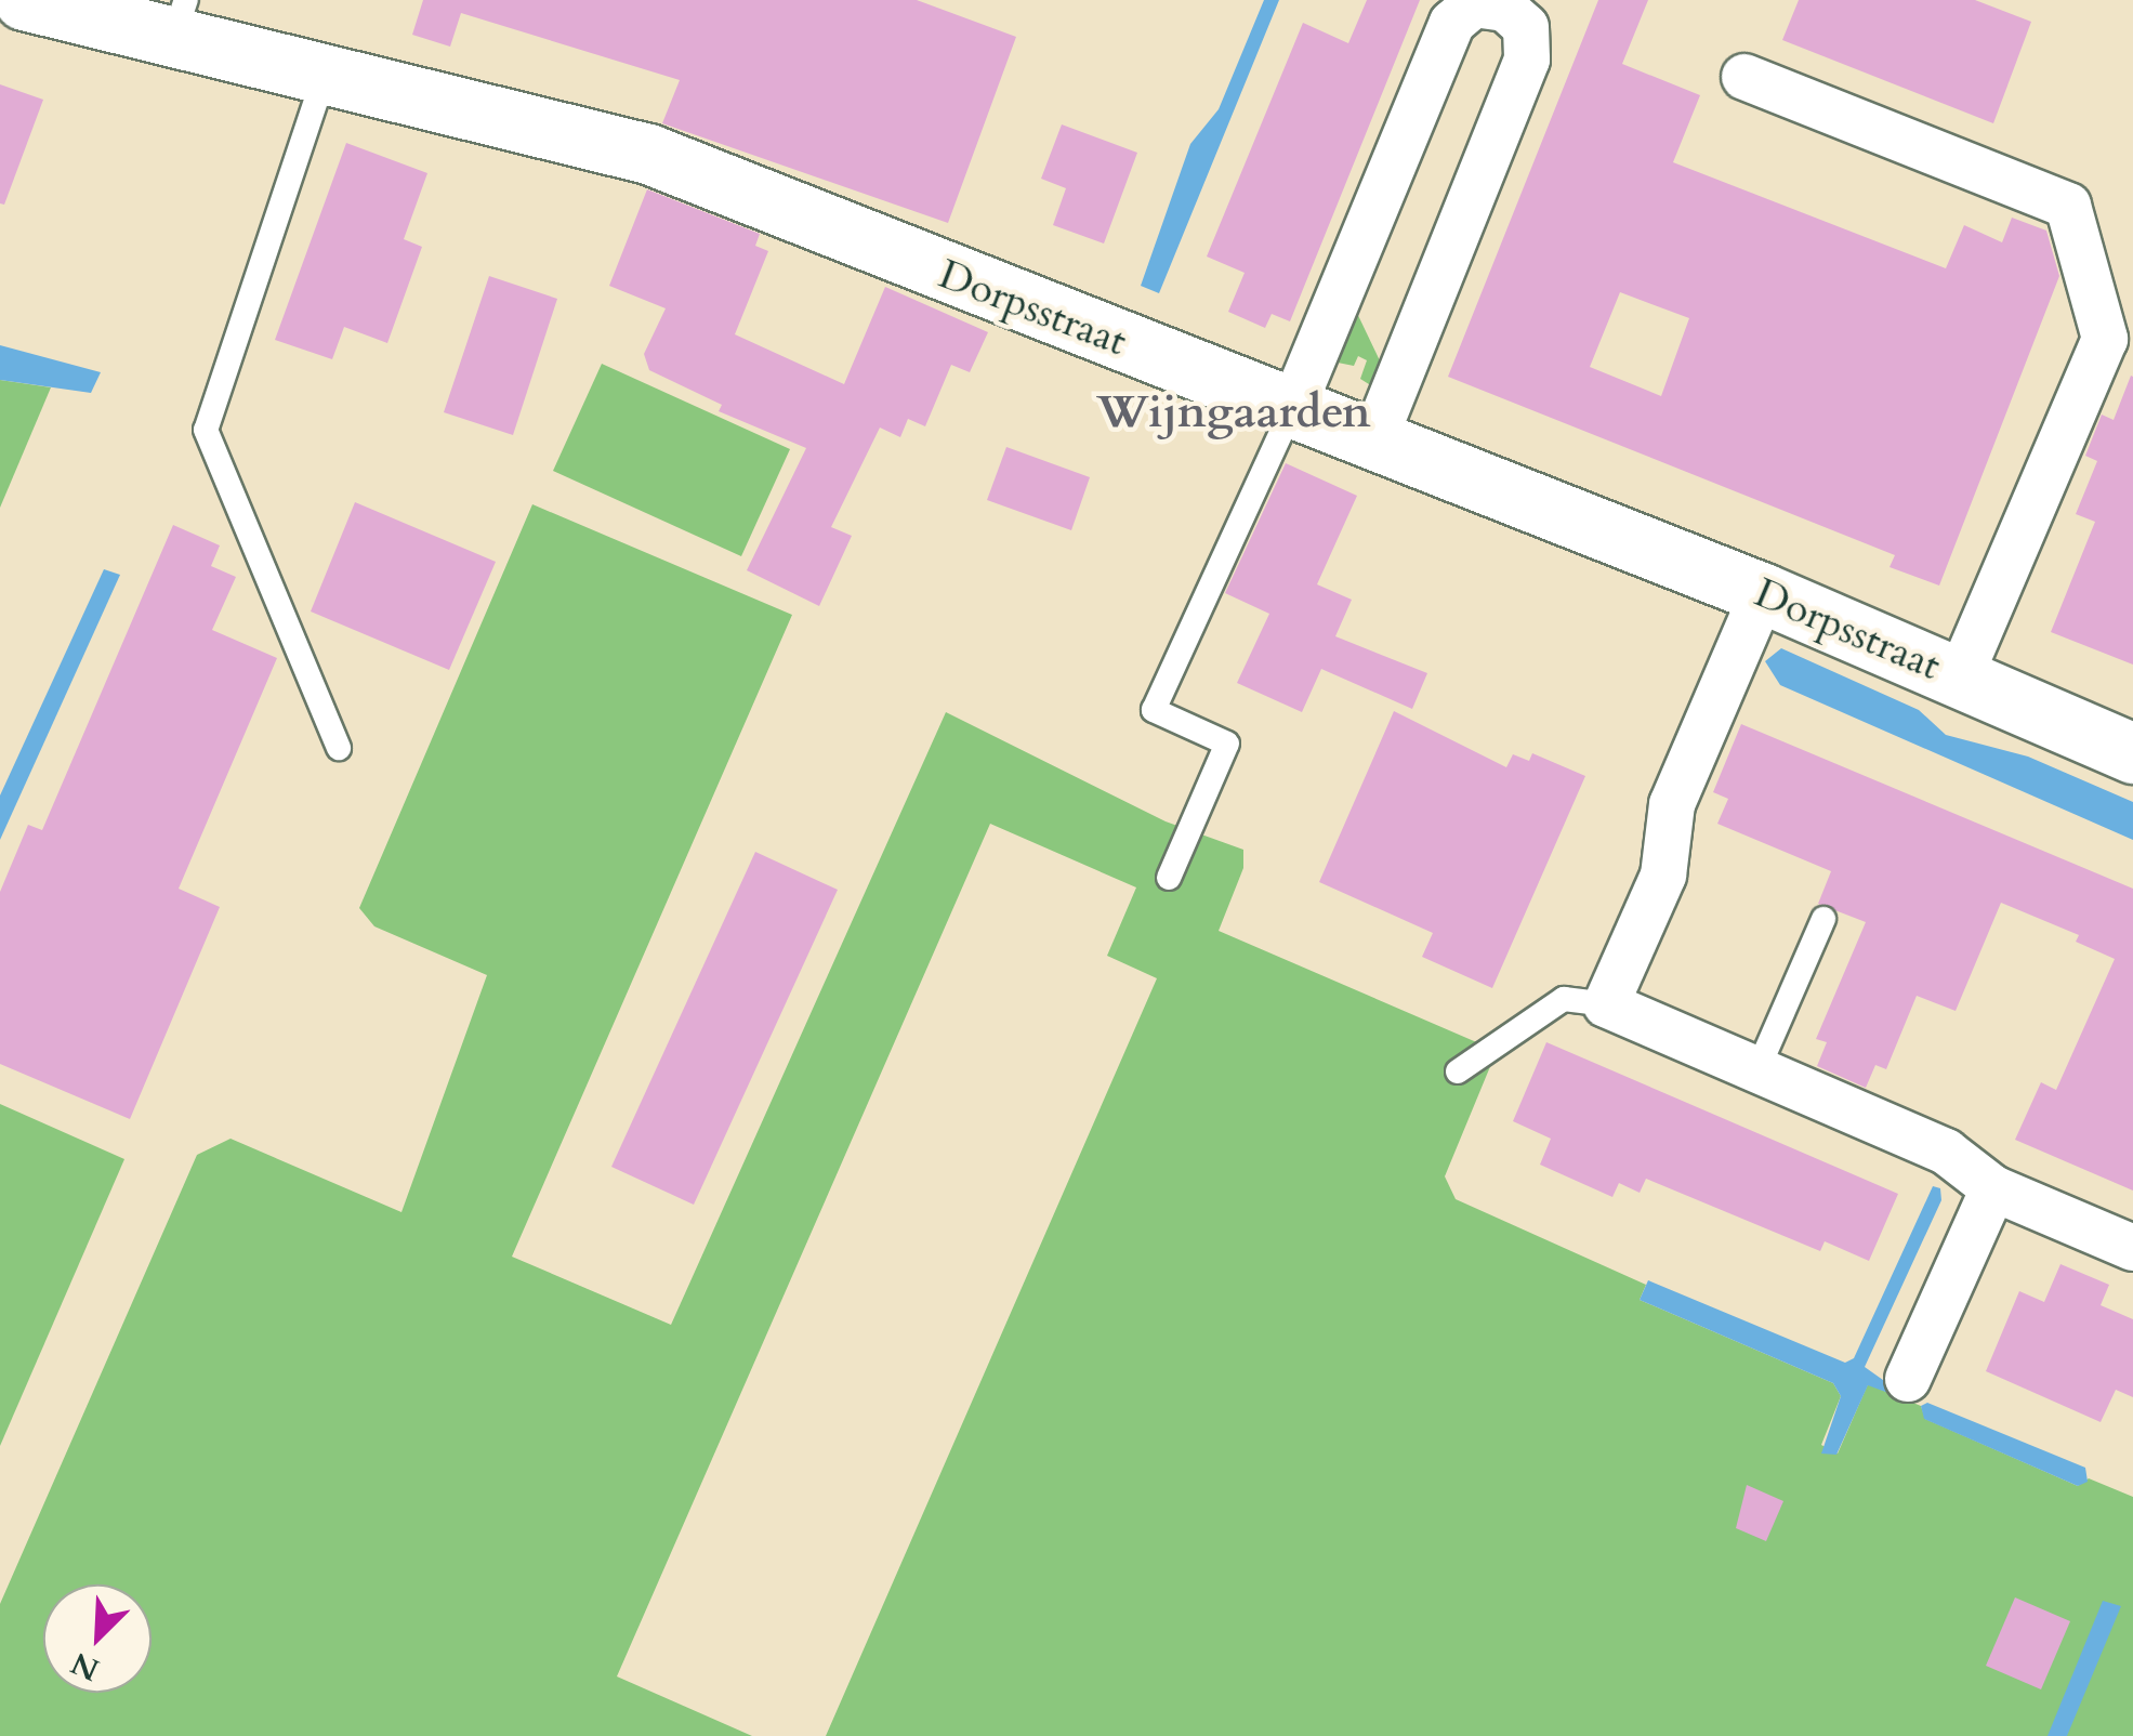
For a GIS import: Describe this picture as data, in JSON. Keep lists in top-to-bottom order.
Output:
{
  "streets": {
    "street": ["Dorpsstraat"]
  },
  "districts": ["Wijngaarden"],
  "north": "bottom left"
}
